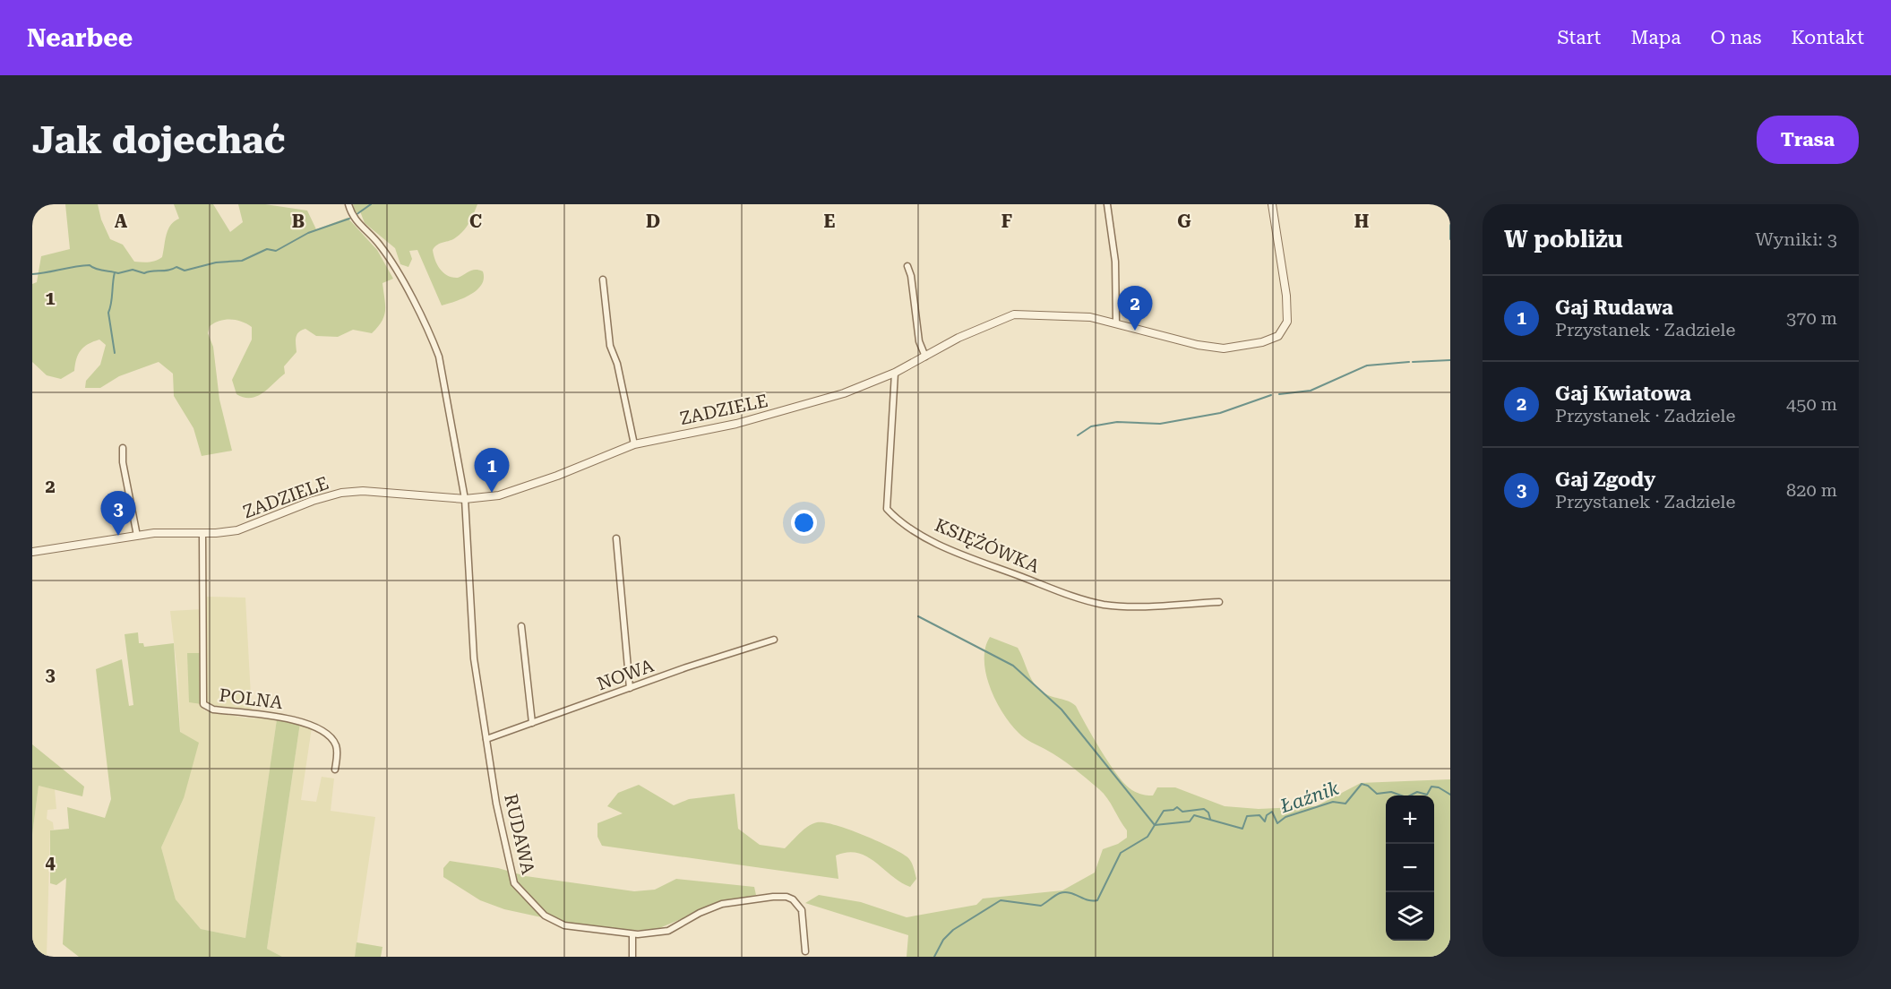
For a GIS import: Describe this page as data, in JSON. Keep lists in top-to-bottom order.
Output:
{
  "streets": {
    "street": [
      "ZADZIELE",
      "KSIĘŻÓWKA",
      "NOWA",
      "POLNA",
      "RUDAWA"
    ]
  },
  "crossings": [
    ["ZADZIELE", "KSIĘŻÓWKA"],
    ["ZADZIELE", "POLNA"],
    ["ZADZIELE", "RUDAWA"],
    ["NOWA", "RUDAWA"]
  ],
  "water": ["Łaźnik"],
  "page": {
    "header": "Nearbee",
    "nav": [
      "Start",
      "Mapa",
      "O nas",
      "Kontakt"
    ],
    "buttons": "Trasa",
    "title": "Jak dojechać",
    "heading": ["W pobliżu", "Wyniki: 3"],
    "list": [
      {
        "mark": "1",
        "name": "Gaj Rudawa",
        "note": "Przystanek · Zadziele",
        "value": "370 m"
      },
      {
        "mark": "2",
        "name": "Gaj Kwiatowa",
        "note": "Przystanek · Zadziele",
        "value": "450 m"
      },
      {
        "mark": "3",
        "name": "Gaj Zgody",
        "note": "Przystanek · Zadziele",
        "value": "820 m"
      }
    ],
    "pins": ["2", "1", "3"],
    "map_buttons": ["+", "−"]
  },
  "grid": {
    "columns": [
      "A",
      "B",
      "C",
      "D",
      "E",
      "F",
      "G",
      "H"
    ],
    "rows": [
      "1",
      "2",
      "3",
      "4"
    ]
  }
}
